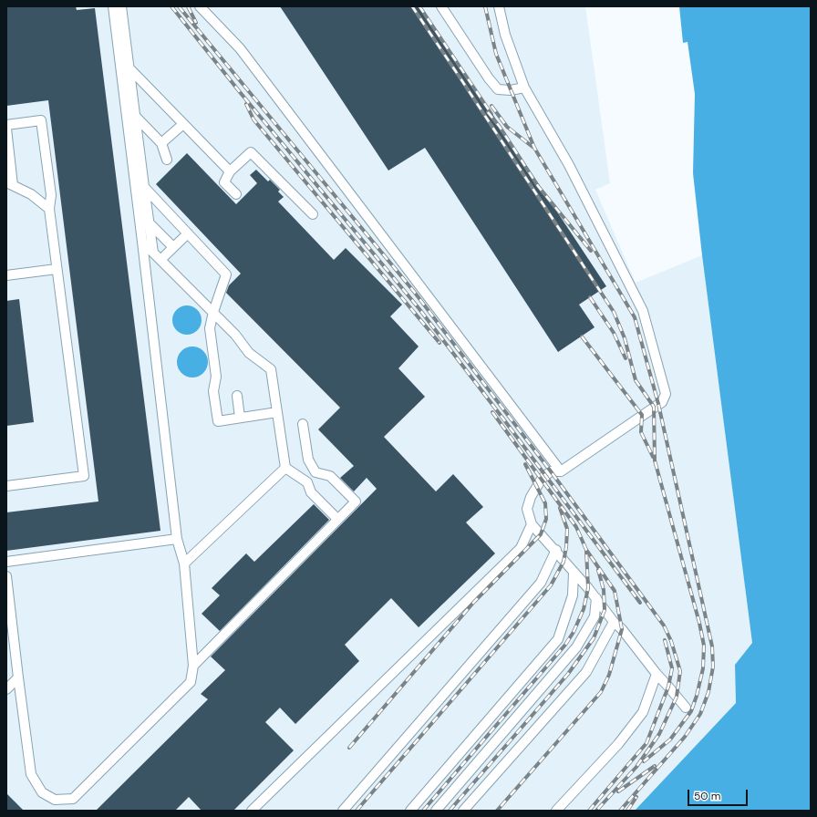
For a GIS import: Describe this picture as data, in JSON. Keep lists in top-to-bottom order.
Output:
{
  "scale_bar": "50 m"
}
